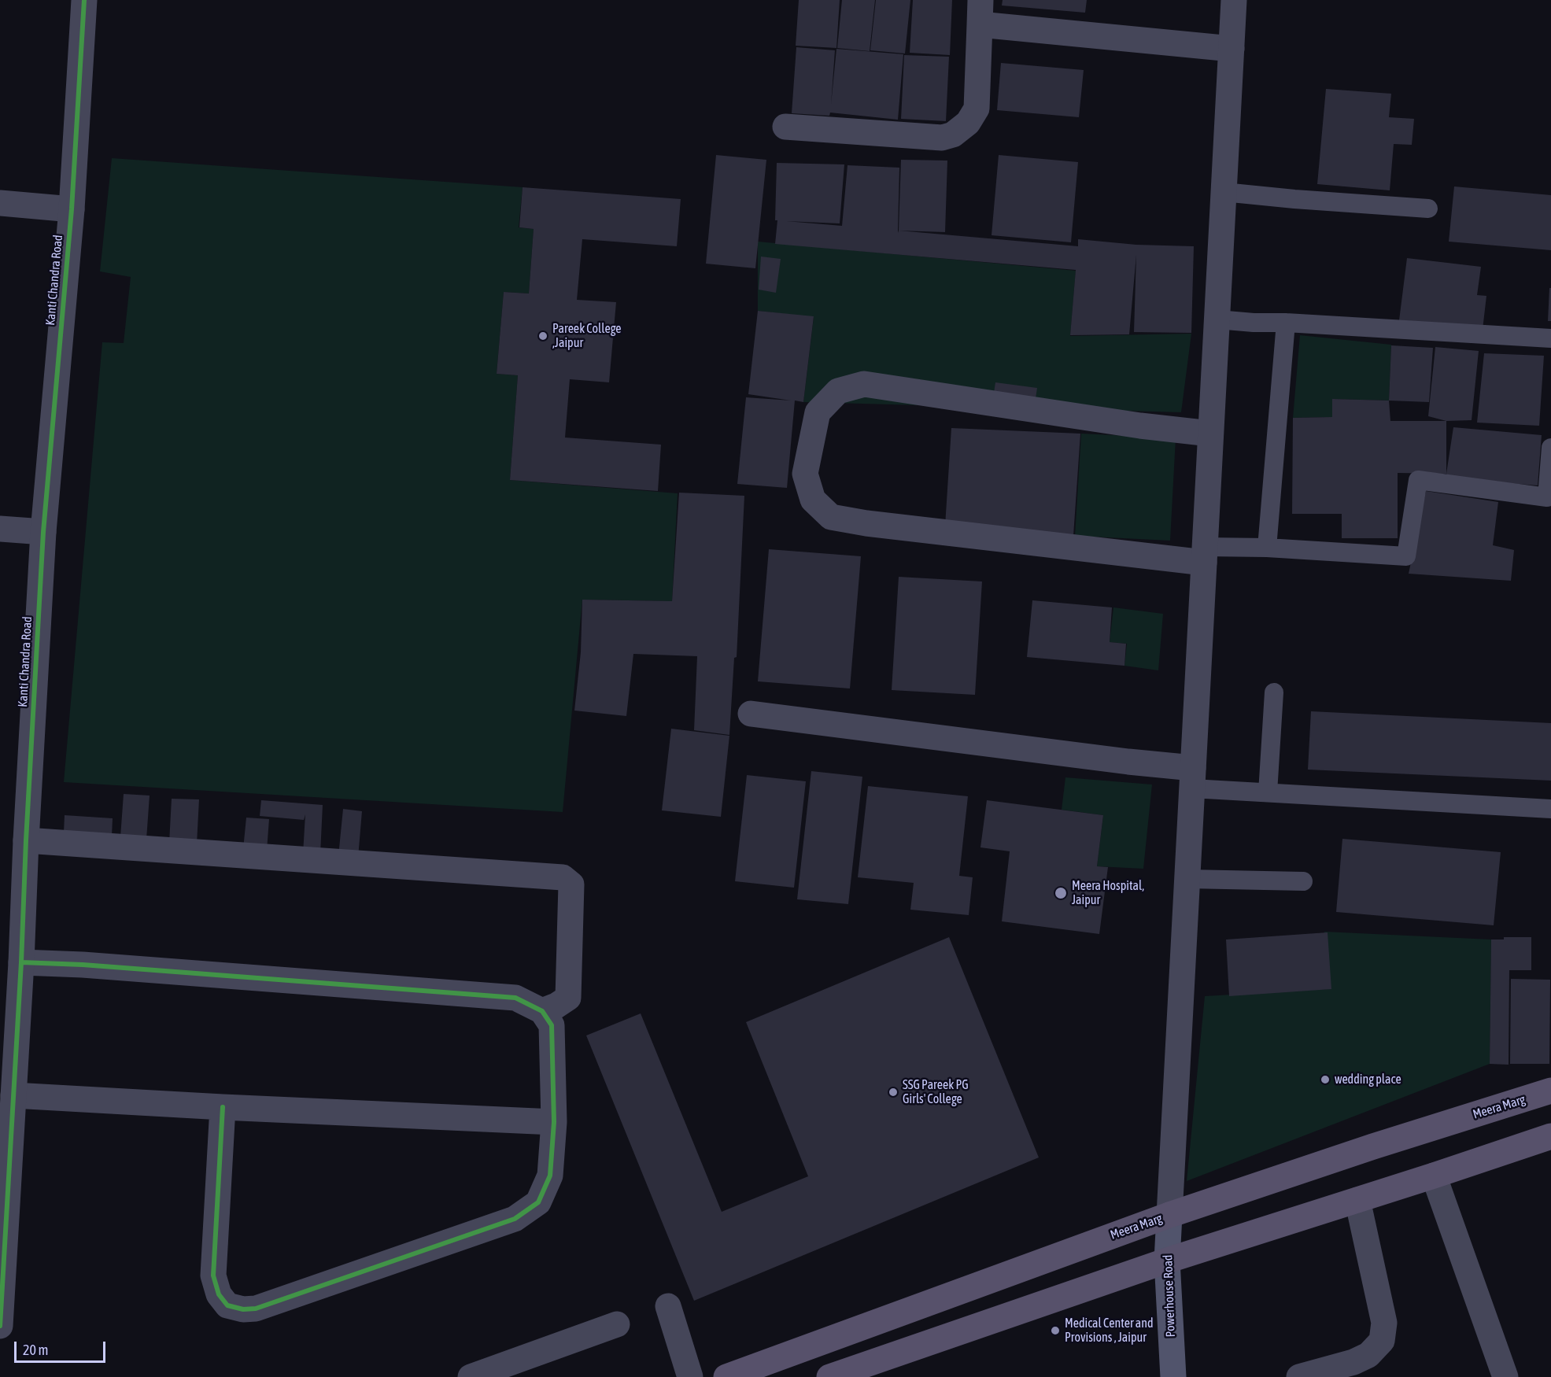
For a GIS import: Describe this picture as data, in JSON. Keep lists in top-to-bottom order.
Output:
{
  "streets": {
    "main road": ["Meera Marg", "Powerhouse Road"],
    "street": ["Kanti Chandra Road"]
  },
  "crossings": [
    ["Meera Marg", "Powerhouse Road"]
  ],
  "places": [
    "Pareek College ,Jaipur",
    "Meera Hospital, Jaipur",
    "wedding place",
    "SSG Pareek PG Girls' College",
    "Medical Center and Provisions , Jaipur"
  ],
  "scale_bar": "20 m"
}
